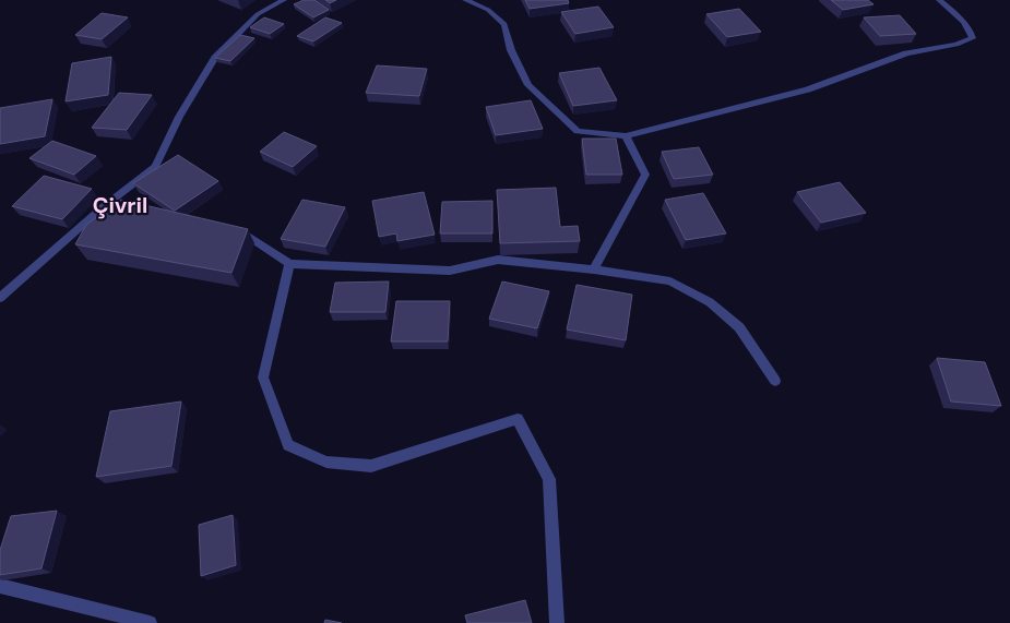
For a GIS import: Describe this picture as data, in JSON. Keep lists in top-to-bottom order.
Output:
{
  "districts": ["Çivril"]
}
